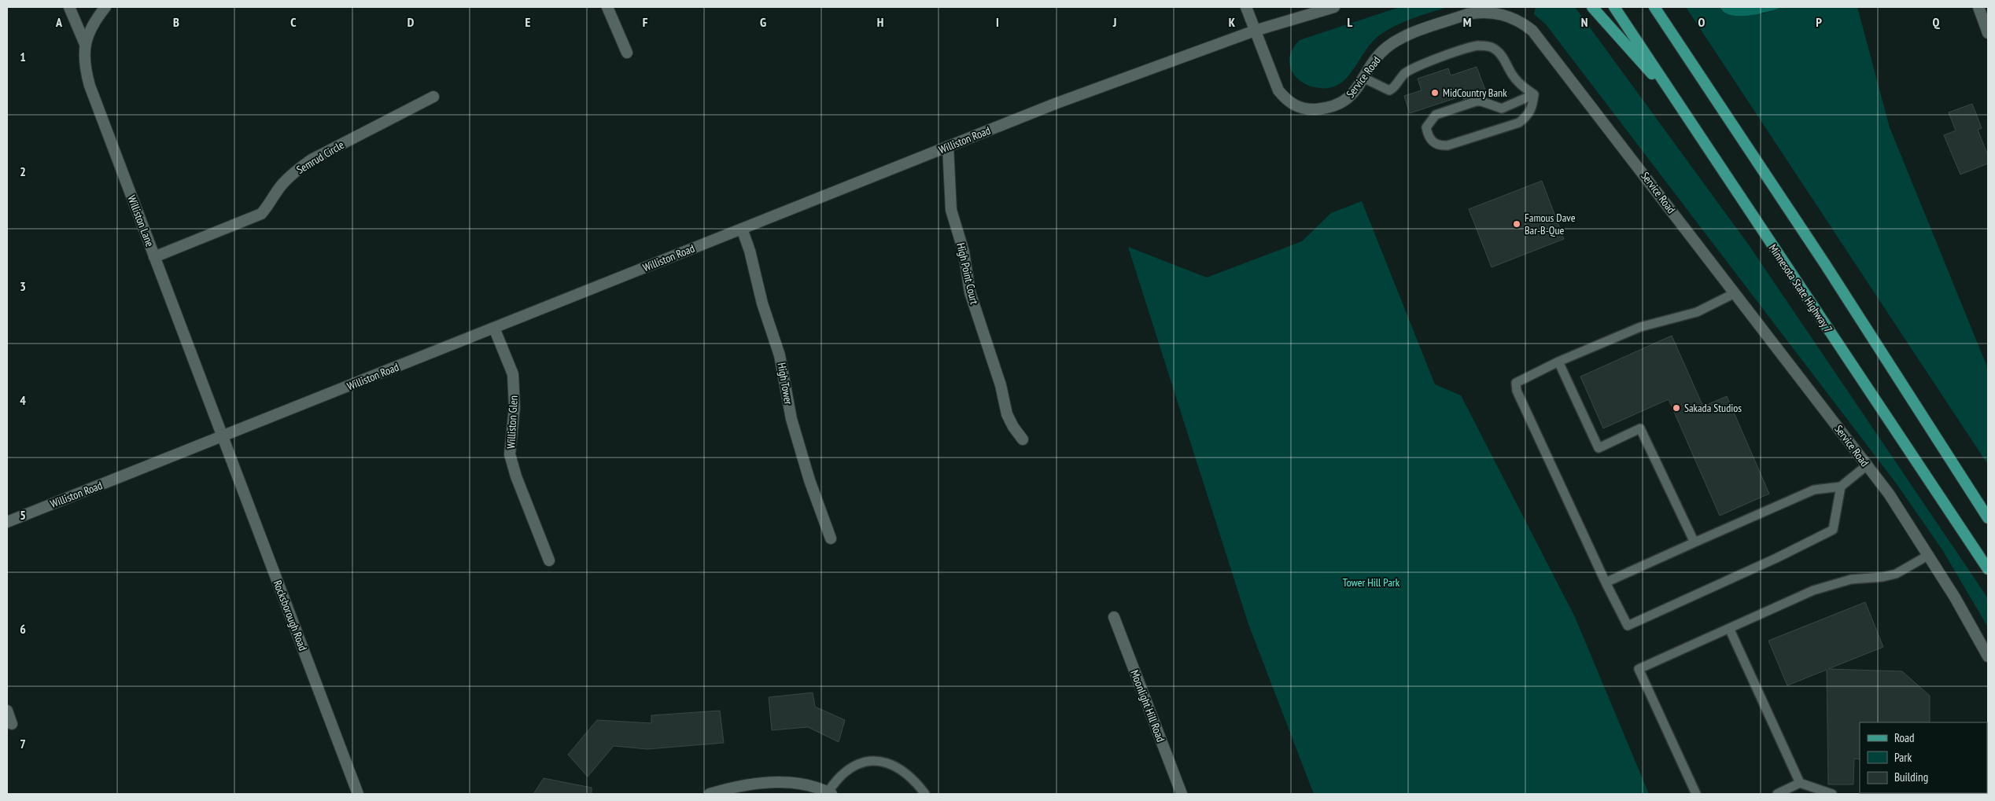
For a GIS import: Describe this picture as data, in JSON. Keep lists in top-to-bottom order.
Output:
{
  "streets": {
    "main road": ["Minnesota State Highway 7"],
    "street": [
      "Service Road",
      "Williston Road",
      "Semrud Circle",
      "Williston Lane",
      "High Point Court",
      "High Tower",
      "Williston Glen",
      "Rocksborough Road",
      "Moonlight Hill Road"
    ]
  },
  "crossings": [
    ["Service Road", "Williston Road"],
    ["Williston Road", "Williston Lane"],
    ["Williston Road", "High Point Court"],
    ["Williston Road", "High Tower"],
    ["Williston Road", "Williston Glen"],
    ["Williston Road", "Rocksborough Road"],
    ["Semrud Circle", "Williston Lane"],
    ["Williston Lane", "Rocksborough Road"]
  ],
  "parks": ["Tower Hill Park"],
  "places": ["MidCountry Bank", "Famous Dave Bar-B-Que", "Sakada Studios"],
  "legend": ["Road", "Park", "Building"],
  "grid": {
    "columns": [
      "A",
      "B",
      "C",
      "D",
      "E",
      "F",
      "G",
      "H",
      "I",
      "J",
      "K",
      "L",
      "M",
      "N",
      "O",
      "P",
      "Q"
    ],
    "rows": [
      "1",
      "2",
      "3",
      "4",
      "5",
      "6",
      "7"
    ]
  }
}
